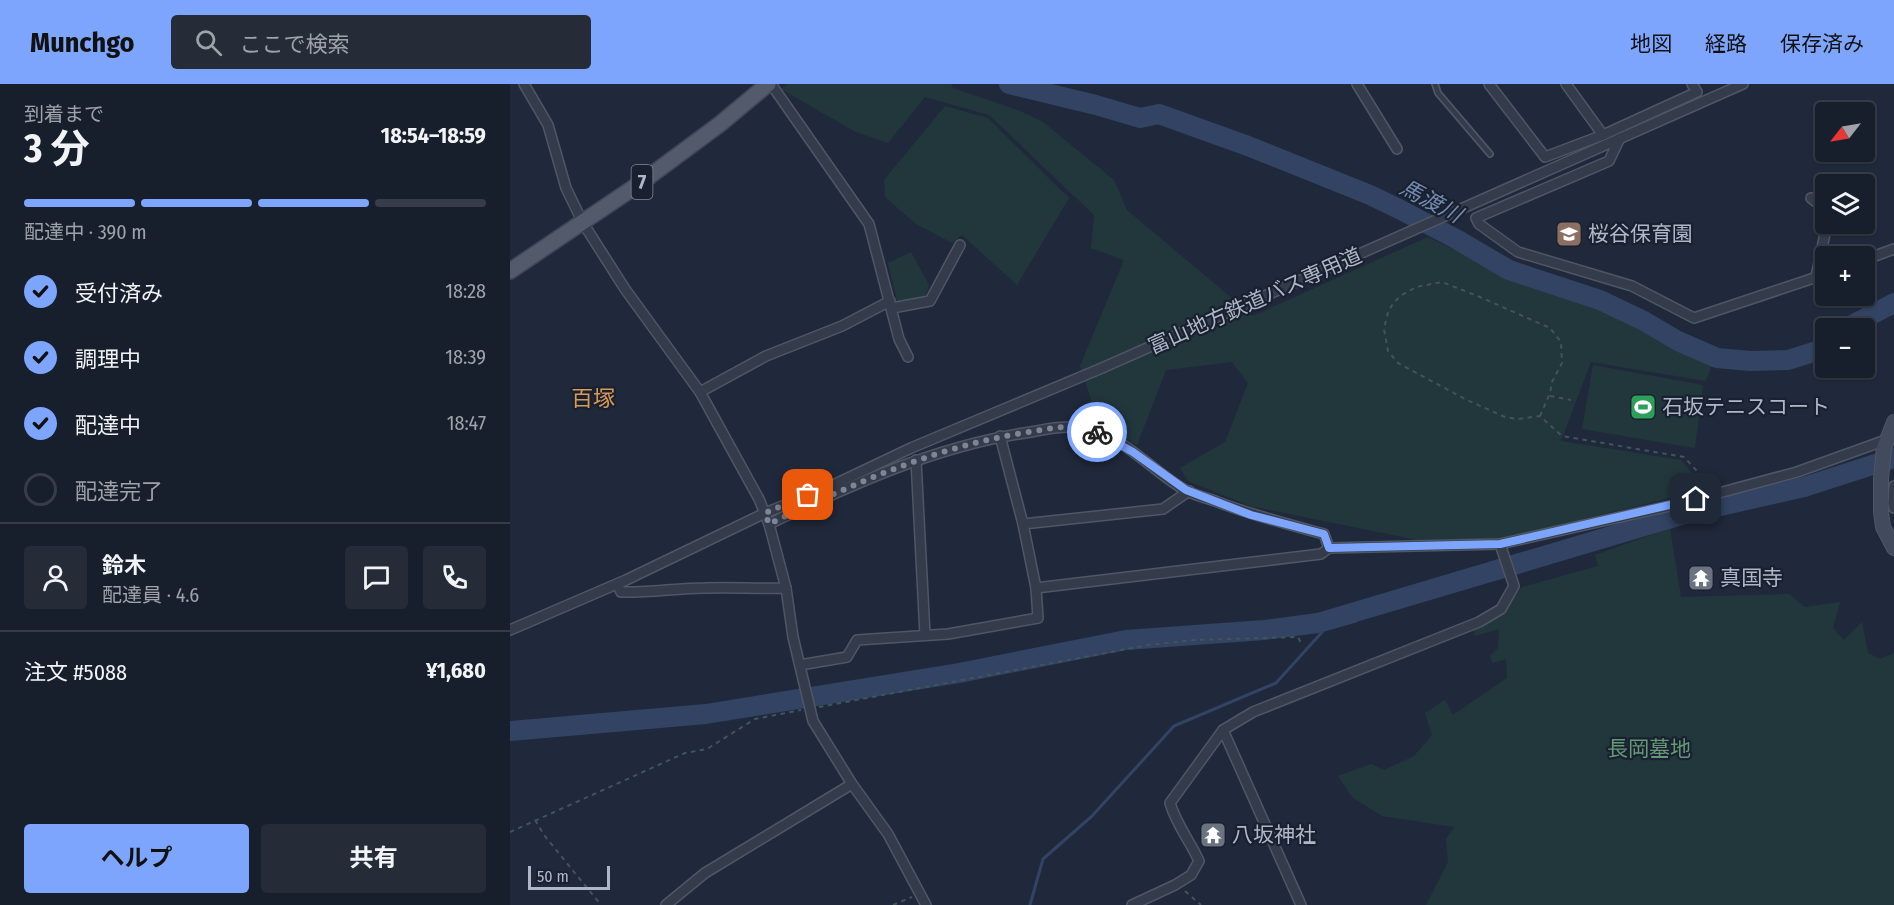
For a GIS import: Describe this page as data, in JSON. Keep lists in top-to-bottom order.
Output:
{
  "streets": {
    "main road": ["7"],
    "street": ["富山地方鉄道バス専用道"]
  },
  "districts": ["百塚"],
  "water": ["馬渡川"],
  "parks": ["長岡墓地"],
  "places": {
    "school or university": ["桜谷保育園"],
    "sports": ["石坂テニスコート"],
    "temple": ["真国寺", "八坂神社"]
  },
  "scale_bar": "50 m",
  "north": "bottom left",
  "page": {
    "header": "Munchgo",
    "search": "ここで検索",
    "nav": ["地図", "経路", "保存済み"],
    "heading": ["3 分", "到着まで", "18:54–18:59"],
    "panel": [
      "鈴木",
      "配達員 · 4.6",
      "注文 #5088",
      "¥1,680"
    ],
    "map_buttons": ["+", "−"],
    "bar": "配達中 · 390 m",
    "list": [
      ["受付済み", "18:28"],
      ["調理中", "18:39"],
      ["配達中", "18:47"],
      "配達完了"
    ],
    "buttons": ["ヘルプ", "共有"],
    "scale": "50 m"
  }
}
